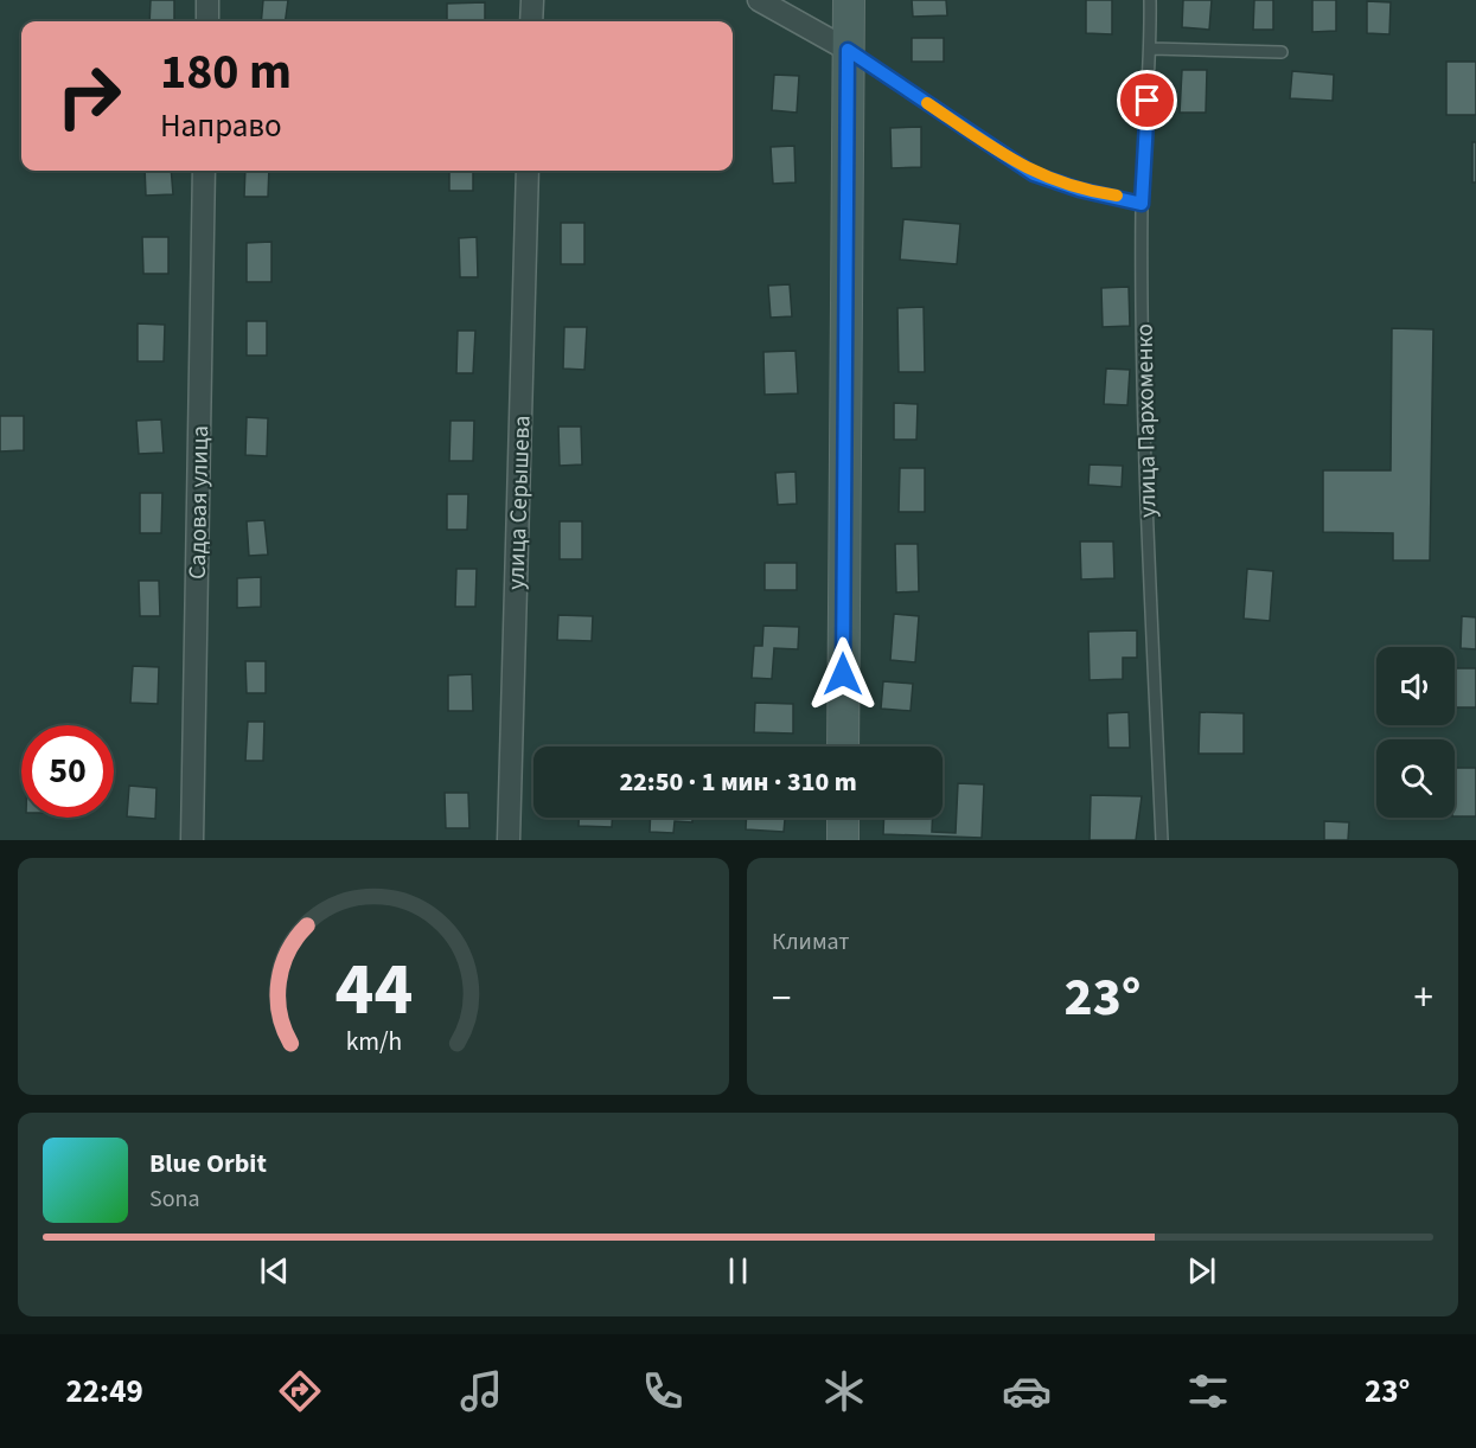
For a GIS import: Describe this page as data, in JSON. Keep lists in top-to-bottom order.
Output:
{
  "streets": {
    "street": ["Садовая улица", "улица Серышева"],
    "lane": ["улица Пархоменко"]
  },
  "page": {
    "turn": ["180 m", "Направо"],
    "limit": "50",
    "trip": "22:50 · 1 мин · 310 m",
    "tile": "Климат",
    "heat": ["−", "23°", "+"],
    "song": ["Blue Orbit", "Sona"],
    "tabs": ["22:49", "23°"],
    "gauge": ["44", "km/h"]
  }
}
